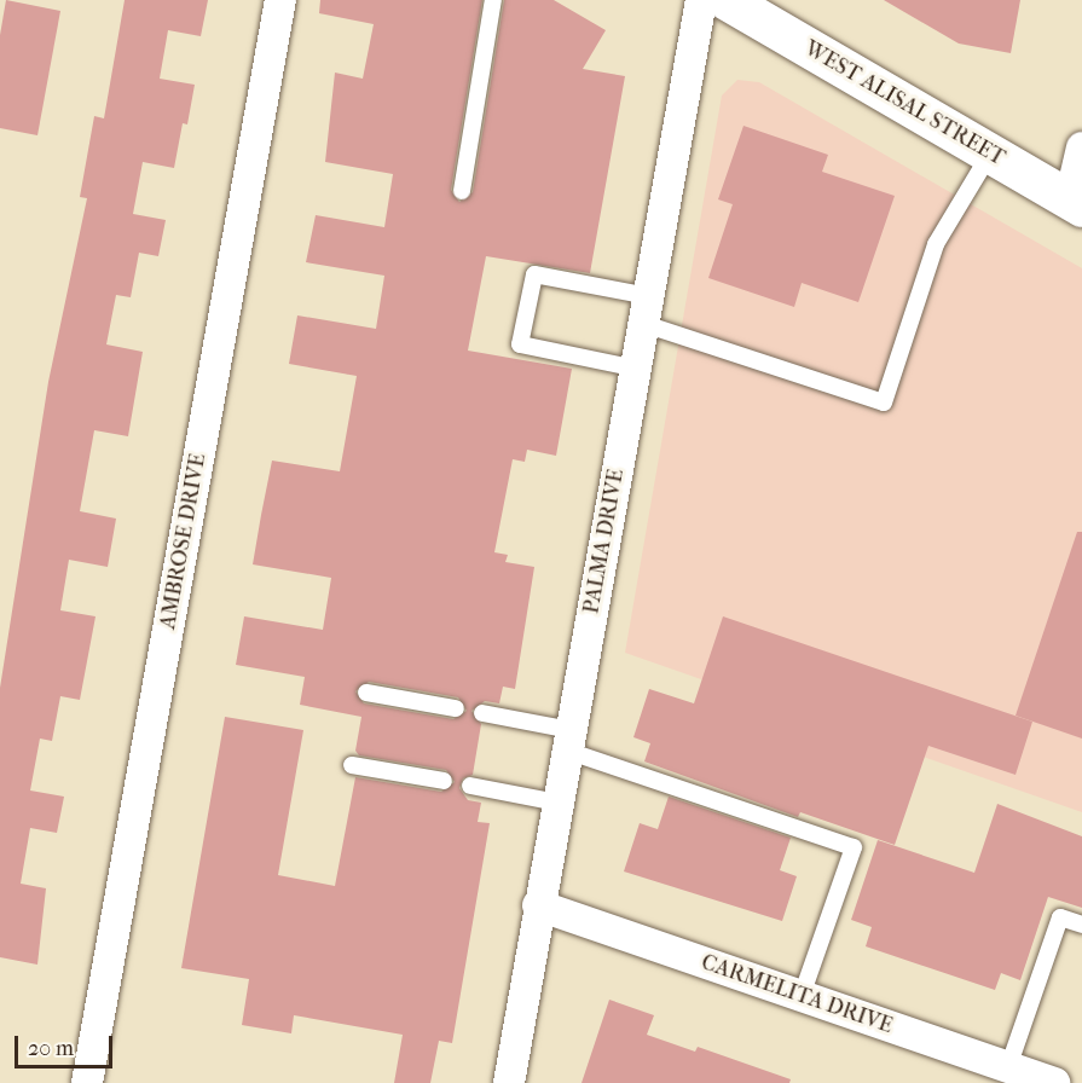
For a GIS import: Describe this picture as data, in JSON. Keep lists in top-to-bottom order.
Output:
{
  "streets": {
    "main road": ["WEST ALISAL STREET"],
    "street": ["AMBROSE DRIVE", "PALMA DRIVE", "CARMELITA DRIVE"]
  },
  "crossings": [
    ["PALMA DRIVE", "CARMELITA DRIVE"]
  ],
  "scale_bar": "20 m"
}
